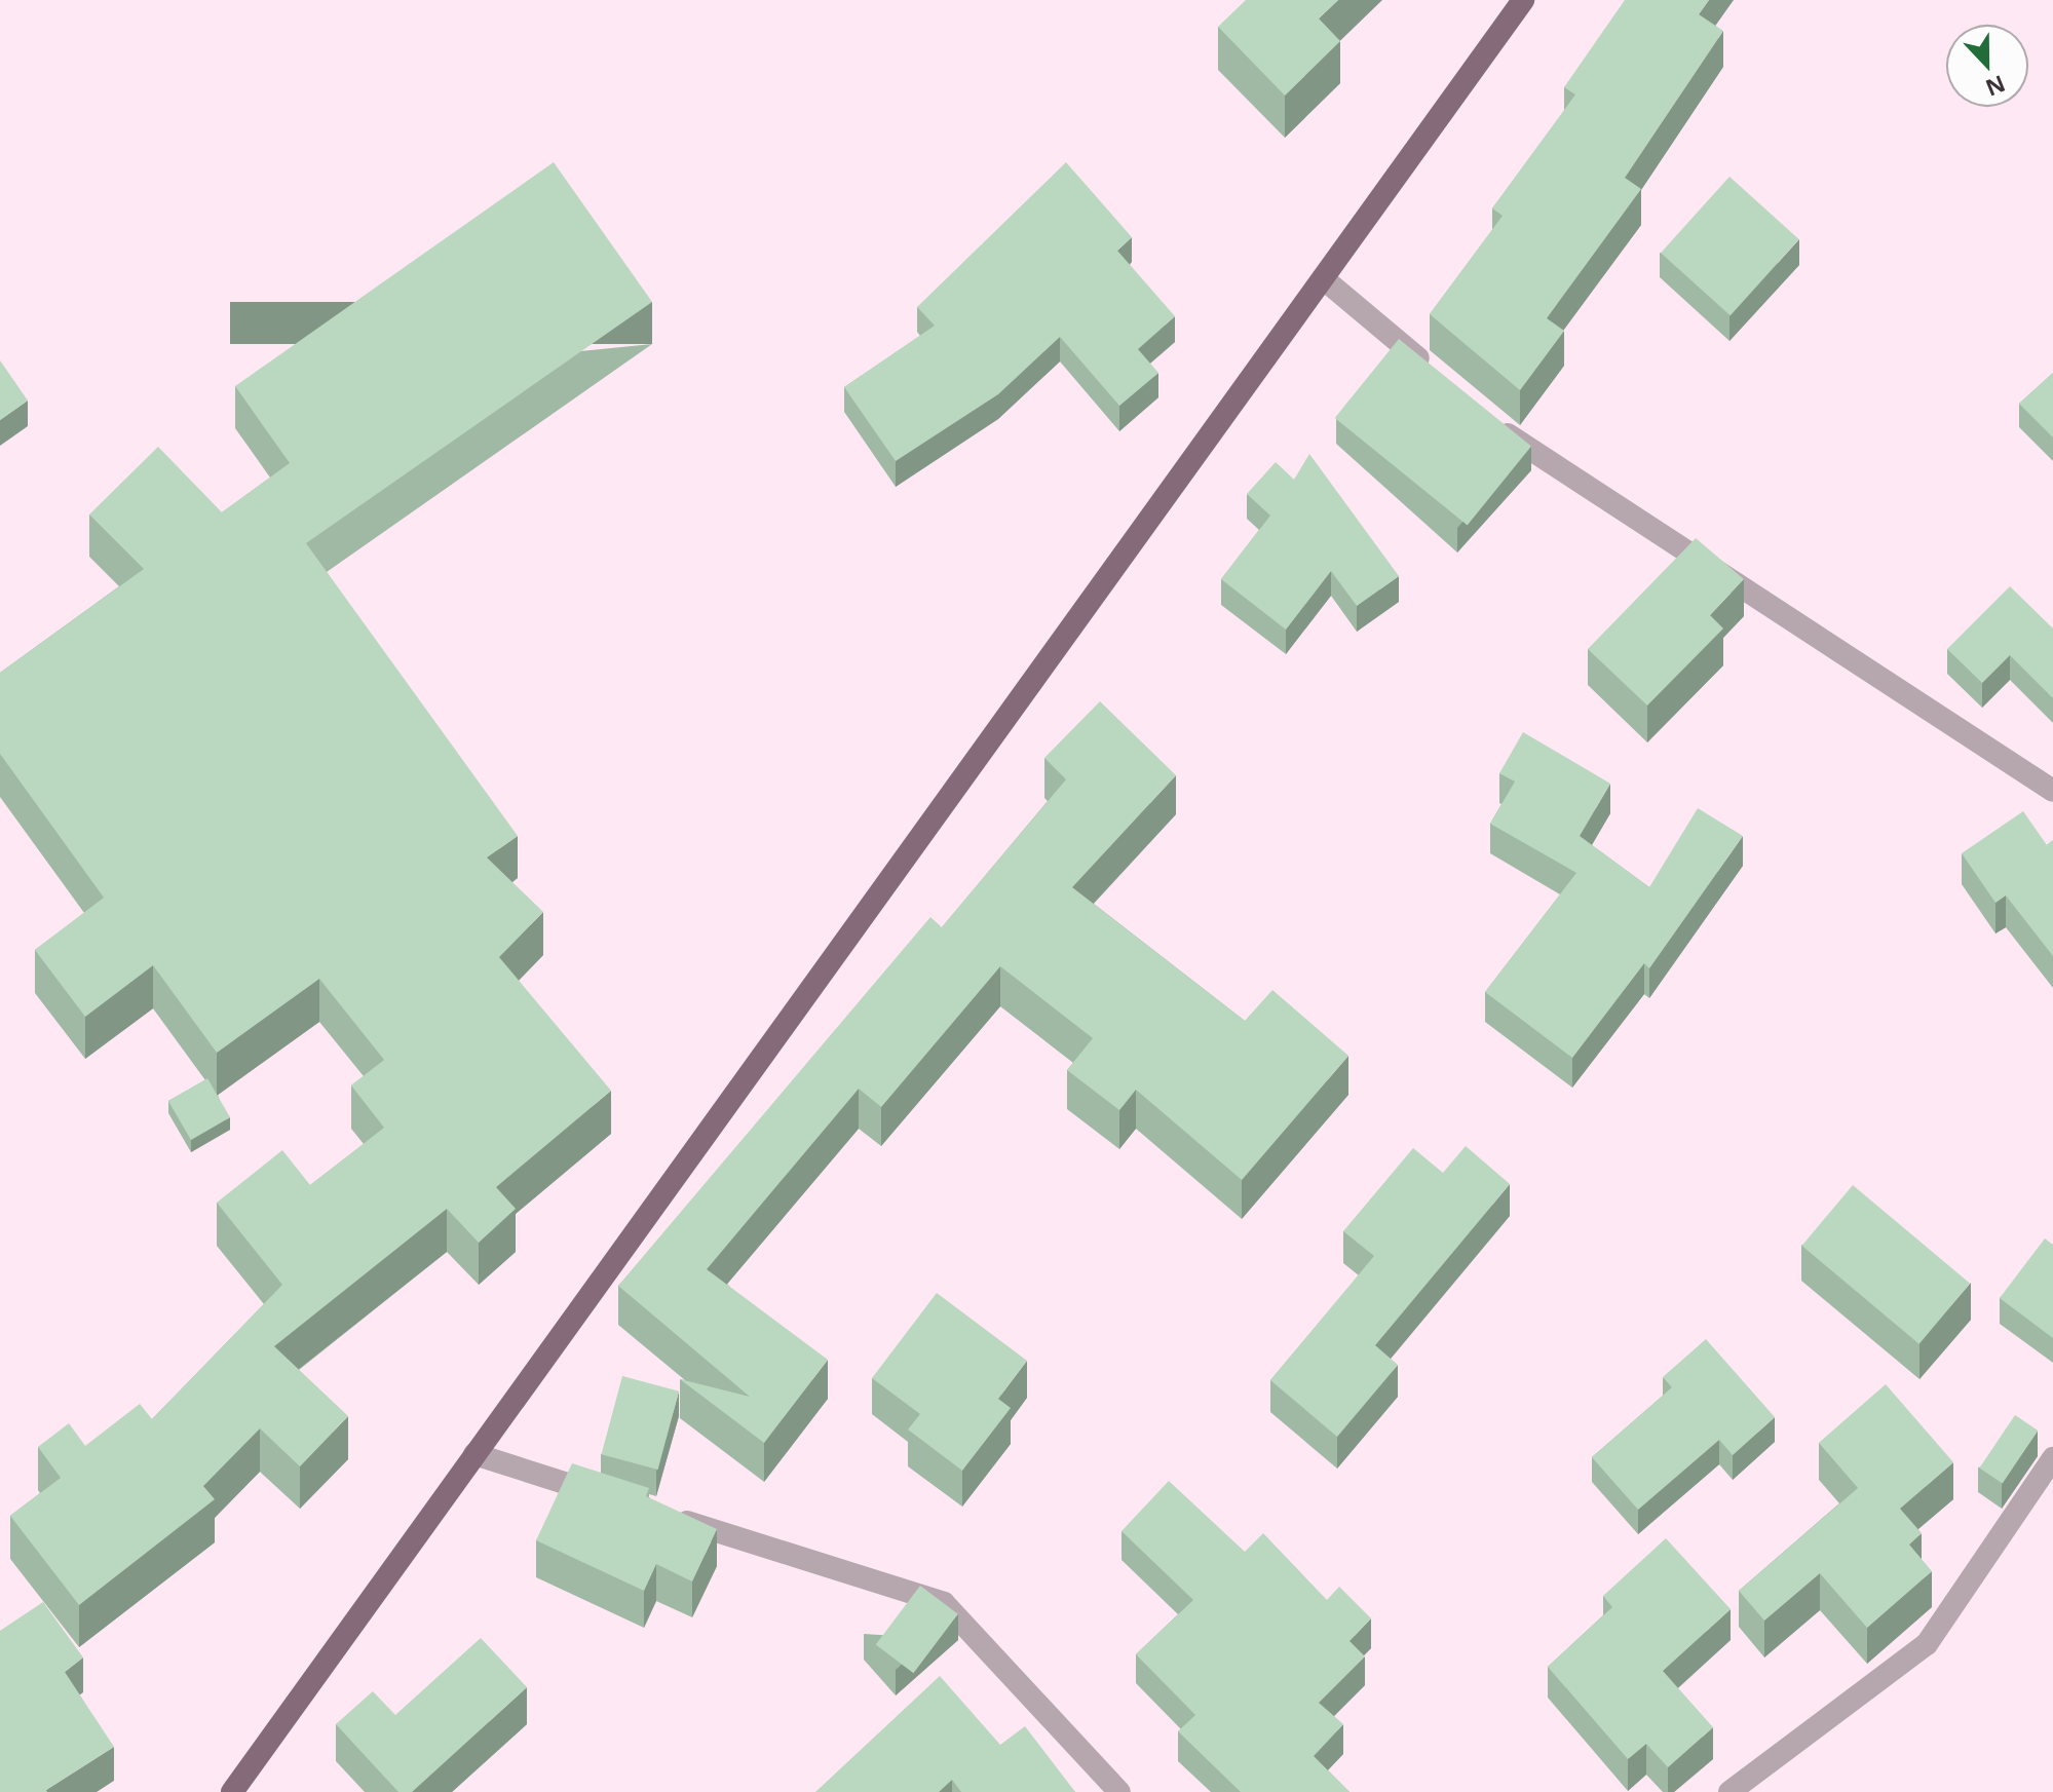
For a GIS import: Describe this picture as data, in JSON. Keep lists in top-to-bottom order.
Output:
{
  "north": "bottom"
}
